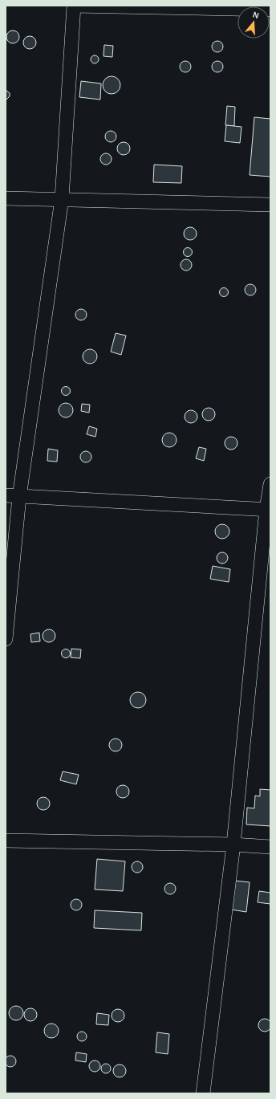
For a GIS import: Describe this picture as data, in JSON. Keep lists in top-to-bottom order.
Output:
{
  "north": "top"
}
